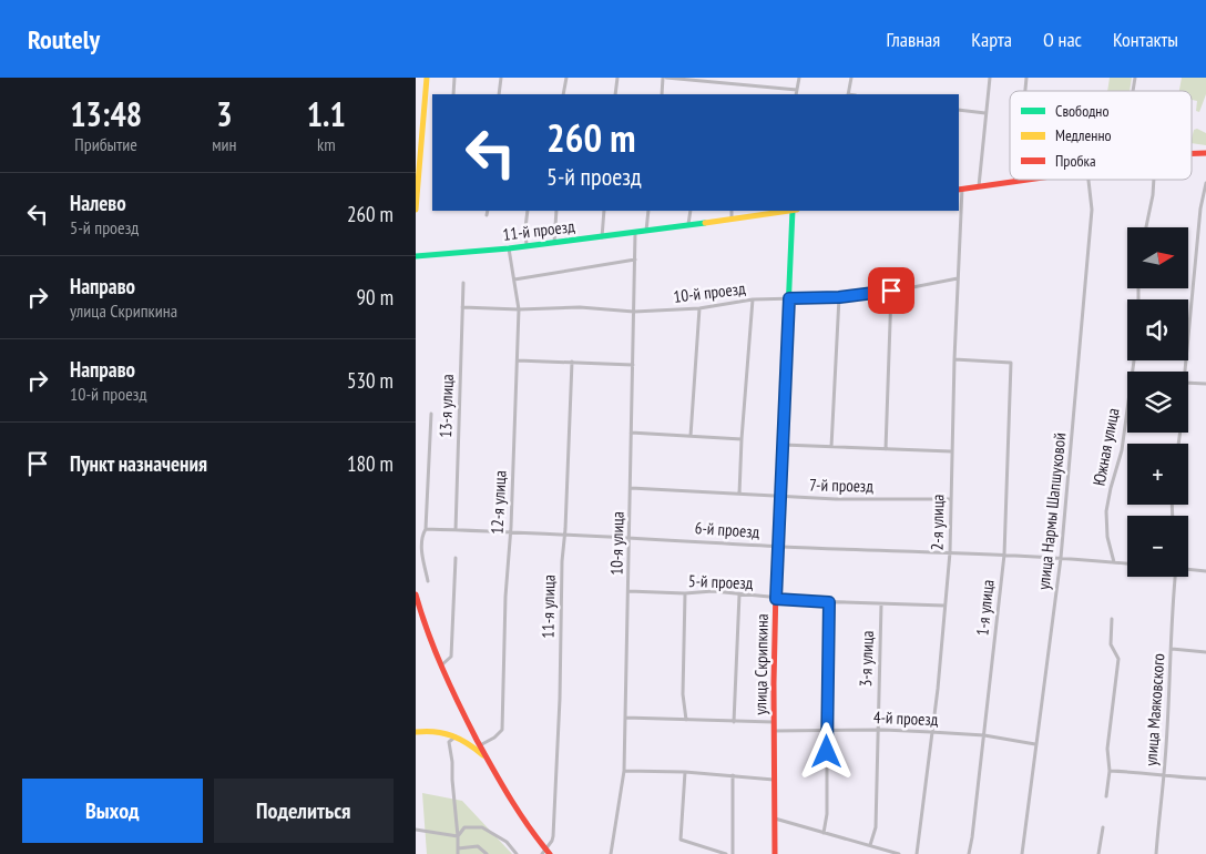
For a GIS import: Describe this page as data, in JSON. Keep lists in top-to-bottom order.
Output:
{
  "streets": {
    "main road": ["11-й проезд", "улица Скрипкина"],
    "street": [
      "10-й проезд",
      "13-я улица",
      "Южная улица",
      "7-й проезд",
      "12-я улица",
      "улица Нармы Шапшуковой",
      "2-я улица",
      "6-й проезд",
      "10-я улица",
      "5-й проезд",
      "11-я улица",
      "1-я улица",
      "3-я улица",
      "улица Маяковского",
      "4-й проезд"
    ]
  },
  "crossings": [
    ["11-й проезд", "12-я улица"],
    ["11-й проезд", "10-я улица"],
    ["10-й проезд", "13-я улица"],
    ["10-й проезд", "12-я улица"],
    ["10-й проезд", "2-я улица"],
    ["10-й проезд", "10-я улица"],
    ["10-й проезд", "улица Скрипкина"],
    ["13-я улица", "6-й проезд"],
    ["Южная улица", "6-й проезд"],
    ["7-й проезд", "2-я улица"],
    ["7-й проезд", "10-я улица"],
    ["7-й проезд", "улица Скрипкина"],
    ["12-я улица", "6-й проезд"],
    ["улица Нармы Шапшуковой", "6-й проезд"],
    ["улица Нармы Шапшуковой", "4-й проезд"],
    ["2-я улица", "6-й проезд"],
    ["2-я улица", "5-й проезд"],
    ["2-я улица", "1-я улица"],
    ["2-я улица", "4-й проезд"],
    ["6-й проезд", "10-я улица"],
    ["6-й проезд", "11-я улица"],
    ["6-й проезд", "1-я улица"],
    ["6-й проезд", "улица Скрипкина"],
    ["10-я улица", "5-й проезд"],
    ["5-й проезд", "3-я улица"],
    ["5-й проезд", "улица Скрипкина"],
    ["1-я улица", "4-й проезд"],
    ["3-я улица", "4-й проезд"],
    ["улица Скрипкина", "4-й проезд"]
  ],
  "legend": ["Свободно", "Медленно", "Пробка"],
  "north": "right",
  "page": {
    "header": "Routely",
    "nav": [
      "Главная",
      "Карта",
      "О нас",
      "Контакты"
    ],
    "eta": [
      "13:48",
      "Прибытие",
      "3",
      "мин",
      "1.1",
      "km"
    ],
    "turn": ["260 m", "5-й проезд"],
    "list": [
      {
        "name": "Налево",
        "note": "5-й проезд",
        "value": "260 m"
      },
      {
        "name": "Направо",
        "note": "улица Скрипкина",
        "value": "90 m"
      },
      {
        "name": "Направо",
        "note": "10-й проезд",
        "value": "530 m"
      },
      {
        "name": "Пункт назначения",
        "value": "180 m"
      }
    ],
    "map_buttons": ["+", "−"],
    "buttons": ["Выход", "Поделиться"]
  }
}
